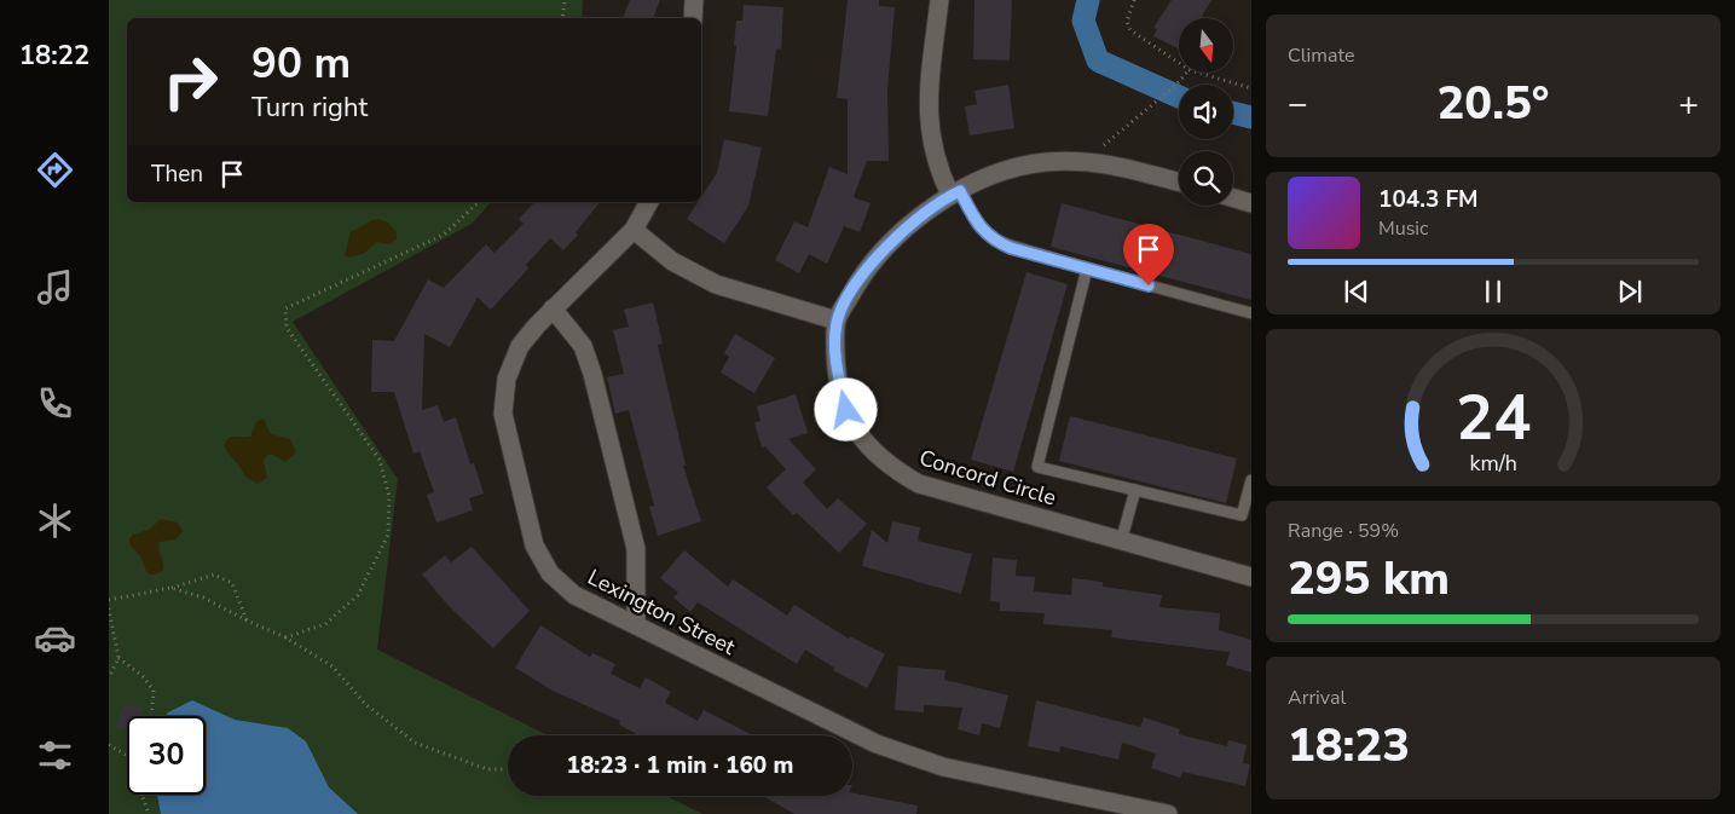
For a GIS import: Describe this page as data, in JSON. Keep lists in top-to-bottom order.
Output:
{
  "streets": {
    "street": ["Concord Circle", "Lexington Street"]
  },
  "north": "bottom",
  "page": {
    "tabs": "18:22",
    "tile": [
      "Climate",
      ["Range · 59%", "295 km"],
      ["Arrival", "18:23"]
    ],
    "turn": ["90 m", "Turn right"],
    "heat": ["−", "20.5°", "+"],
    "then": "Then",
    "song": ["104.3 FM", "Music"],
    "limit": "30",
    "trip": "18:23 · 1 min · 160 m",
    "gauge": ["24", "km/h"]
  }
}
